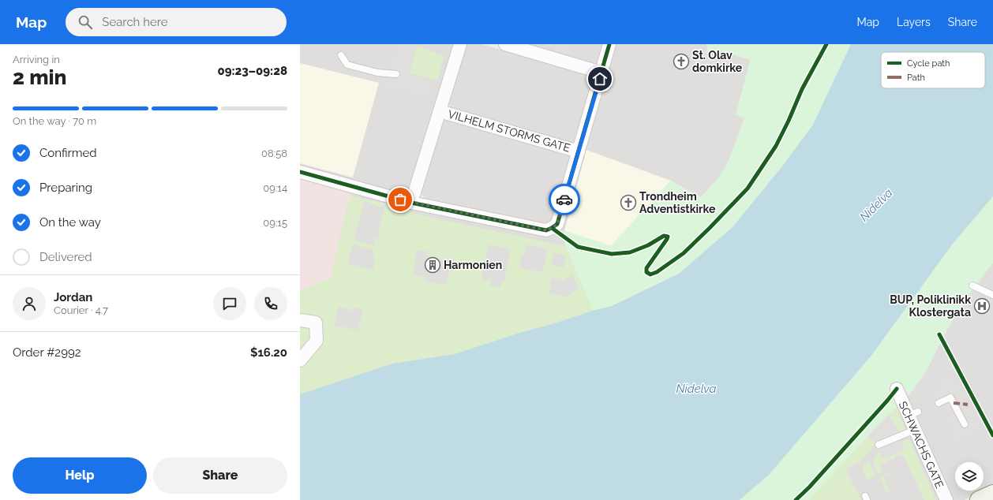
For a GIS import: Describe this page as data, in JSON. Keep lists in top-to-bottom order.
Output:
{
  "streets": {
    "street": ["VILHELM STORMS GATE", "SCHWACHS GATE"]
  },
  "water": ["Nidelva"],
  "places": {
    "church": ["St. Olav domkirke", "Trondheim Adventistkirke"],
    "building": ["Harmonien"],
    "hospital": ["BUP, Poliklinikk Klostergata"]
  },
  "legend": ["Cycle path", "Path"],
  "page": {
    "header": "Map",
    "search": "Search here",
    "nav": ["Map", "Layers", "Share"],
    "heading": ["2 min", "Arriving in", "09:23–09:28"],
    "panel": [
      "Jordan",
      "Courier · 4.7",
      "Order #2992",
      "$16.20"
    ],
    "bar": "On the way · 70 m",
    "list": [
      ["Confirmed", "08:58"],
      ["Preparing", "09:14"],
      ["On the way", "09:15"],
      "Delivered"
    ],
    "buttons": ["Help", "Share"]
  }
}
